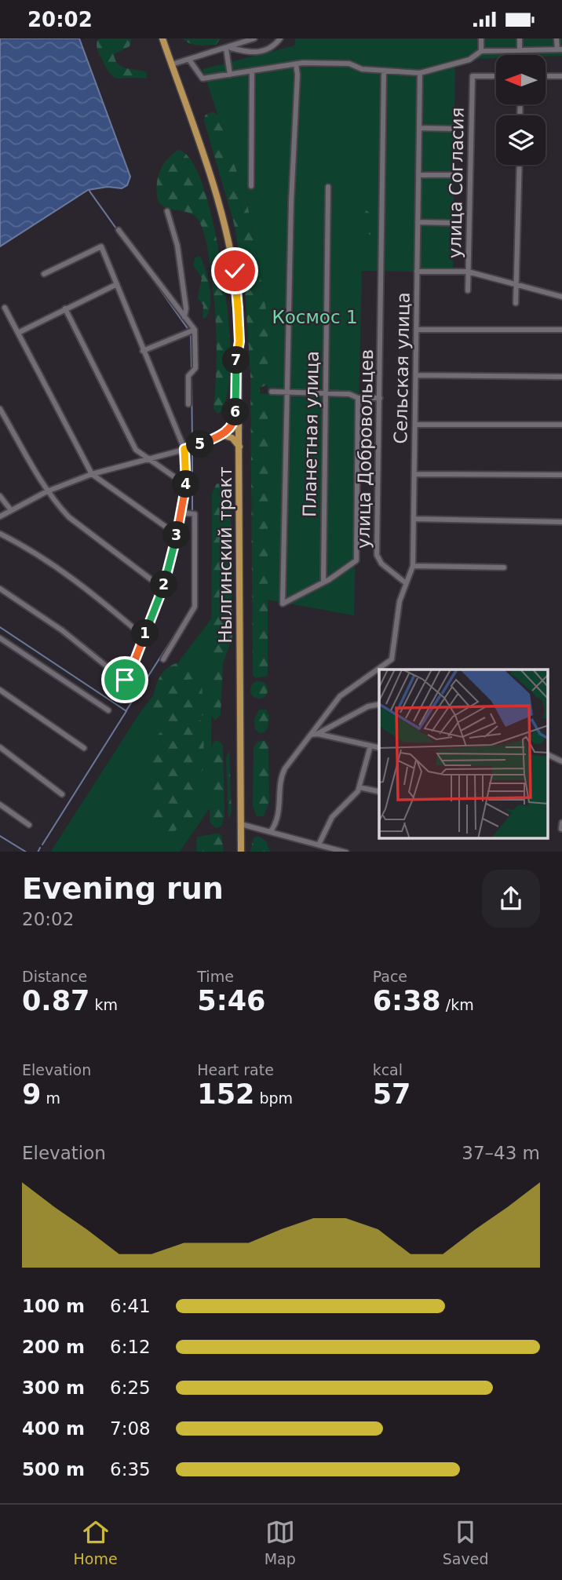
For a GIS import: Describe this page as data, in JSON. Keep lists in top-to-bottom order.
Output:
{
  "streets": {
    "main road": ["Нылгинский тракт"],
    "street": [
      "улица Согласия",
      "Сельская улица",
      "Планетная улица",
      "улица Добровольцев"
    ]
  },
  "crossings": [
    ["Сельская улица", "улица Добровольцев"]
  ],
  "parks": ["Космос 1"],
  "north": "left",
  "page": {
    "status": "20:02",
    "pins": [
      "7",
      "6",
      "5",
      "4",
      "3",
      "2",
      "1"
    ],
    "heading": ["Evening run", "20:02"],
    "stats": [
      ["Distance", "0.87 km"],
      ["Time", "5:46"],
      ["Pace", "6:38 /km"],
      ["Elevation", "9 m"],
      ["Heart rate", "152 bpm"],
      ["kcal", "57"]
    ],
    "chart": ["Elevation", "37–43 m"],
    "list": [
      {
        "name": "100 m",
        "note": "6:41"
      },
      {
        "name": "200 m",
        "note": "6:12"
      },
      {
        "name": "300 m",
        "note": "6:25"
      },
      {
        "name": "400 m",
        "note": "7:08"
      },
      {
        "name": "500 m",
        "note": "6:35"
      }
    ],
    "tabs": ["Home", "Map", "Saved"]
  }
}
